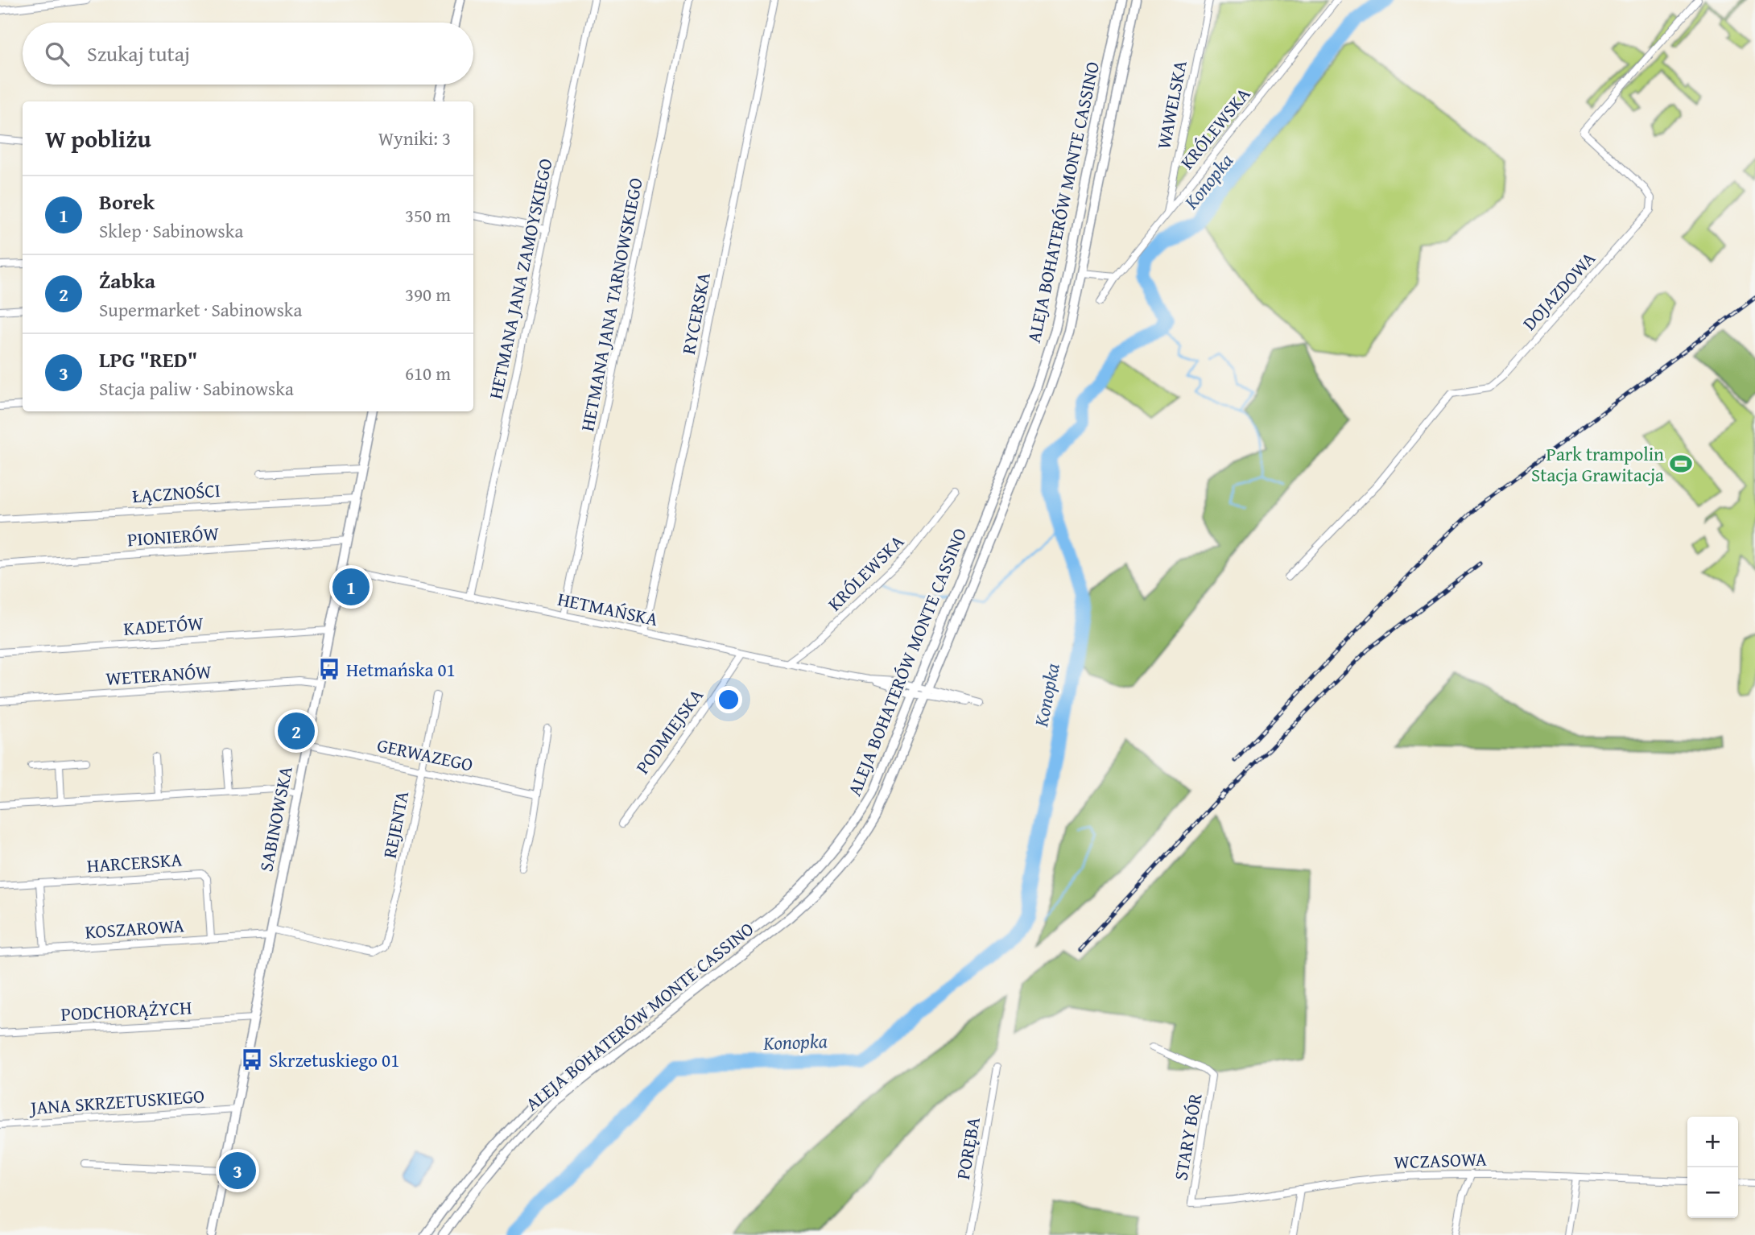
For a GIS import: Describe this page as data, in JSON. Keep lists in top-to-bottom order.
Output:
{
  "streets": {
    "main road": ["ALEJA BOHATERÓW MONTE CASSINO", "SABINOWSKA"],
    "street": [
      "WAWELSKA",
      "KRÓLEWSKA",
      "HETMANA JANA ZAMOYSKIEGO",
      "DOJAZDOWA",
      "HETMANA JANA TARNOWSKIEGO",
      "RYCERSKA",
      "ŁĄCZNOŚCI",
      "PIONIERÓW",
      "HETMAŃSKA",
      "KADETÓW",
      "WETERANÓW",
      "PODMIEJSKA",
      "GERWAZEGO",
      "REJENTA",
      "HARCERSKA",
      "KOSZAROWA",
      "PODCHORĄŻYCH",
      "JANA SKRZETUSKIEGO",
      "STARY BÓR",
      "PORĘBA",
      "WCZASOWA"
    ]
  },
  "crossings": [
    ["WAWELSKA", "KRÓLEWSKA"],
    ["KRÓLEWSKA", "HETMAŃSKA"],
    ["ALEJA BOHATERÓW MONTE CASSINO", "HETMAŃSKA"],
    ["HETMANA JANA ZAMOYSKIEGO", "HETMAŃSKA"],
    ["HETMANA JANA TARNOWSKIEGO", "HETMAŃSKA"],
    ["RYCERSKA", "HETMAŃSKA"],
    ["ŁĄCZNOŚCI", "SABINOWSKA"],
    ["PIONIERÓW", "SABINOWSKA"],
    ["HETMAŃSKA", "PODMIEJSKA"],
    ["HETMAŃSKA", "SABINOWSKA"],
    ["KADETÓW", "SABINOWSKA"],
    ["WETERANÓW", "SABINOWSKA"],
    ["GERWAZEGO", "SABINOWSKA"],
    ["GERWAZEGO", "REJENTA"],
    ["SABINOWSKA", "KOSZAROWA"],
    ["SABINOWSKA", "PODCHORĄŻYCH"],
    ["SABINOWSKA", "JANA SKRZETUSKIEGO"],
    ["REJENTA", "KOSZAROWA"],
    ["HARCERSKA", "KOSZAROWA"],
    ["STARY BÓR", "WCZASOWA"]
  ],
  "water": ["Konopka"],
  "places": {
    "sports": ["Park trampolin Stacja Grawitacja"],
    "bus stop": ["Hetmańska 01", "Skrzetuskiego 01"]
  },
  "page": {
    "search": "Szukaj tutaj",
    "heading": ["W pobliżu", "Wyniki: 3"],
    "list": [
      {
        "mark": "1",
        "name": "Borek",
        "note": "Sklep · Sabinowska",
        "value": "350 m"
      },
      {
        "mark": "2",
        "name": "Żabka",
        "note": "Supermarket · Sabinowska",
        "value": "390 m"
      },
      {
        "mark": "3",
        "name": "LPG \"RED\"",
        "note": "Stacja paliw · Sabinowska",
        "value": "610 m"
      }
    ],
    "pins": ["1", "2", "3"],
    "map_buttons": ["+", "−"]
  }
}
